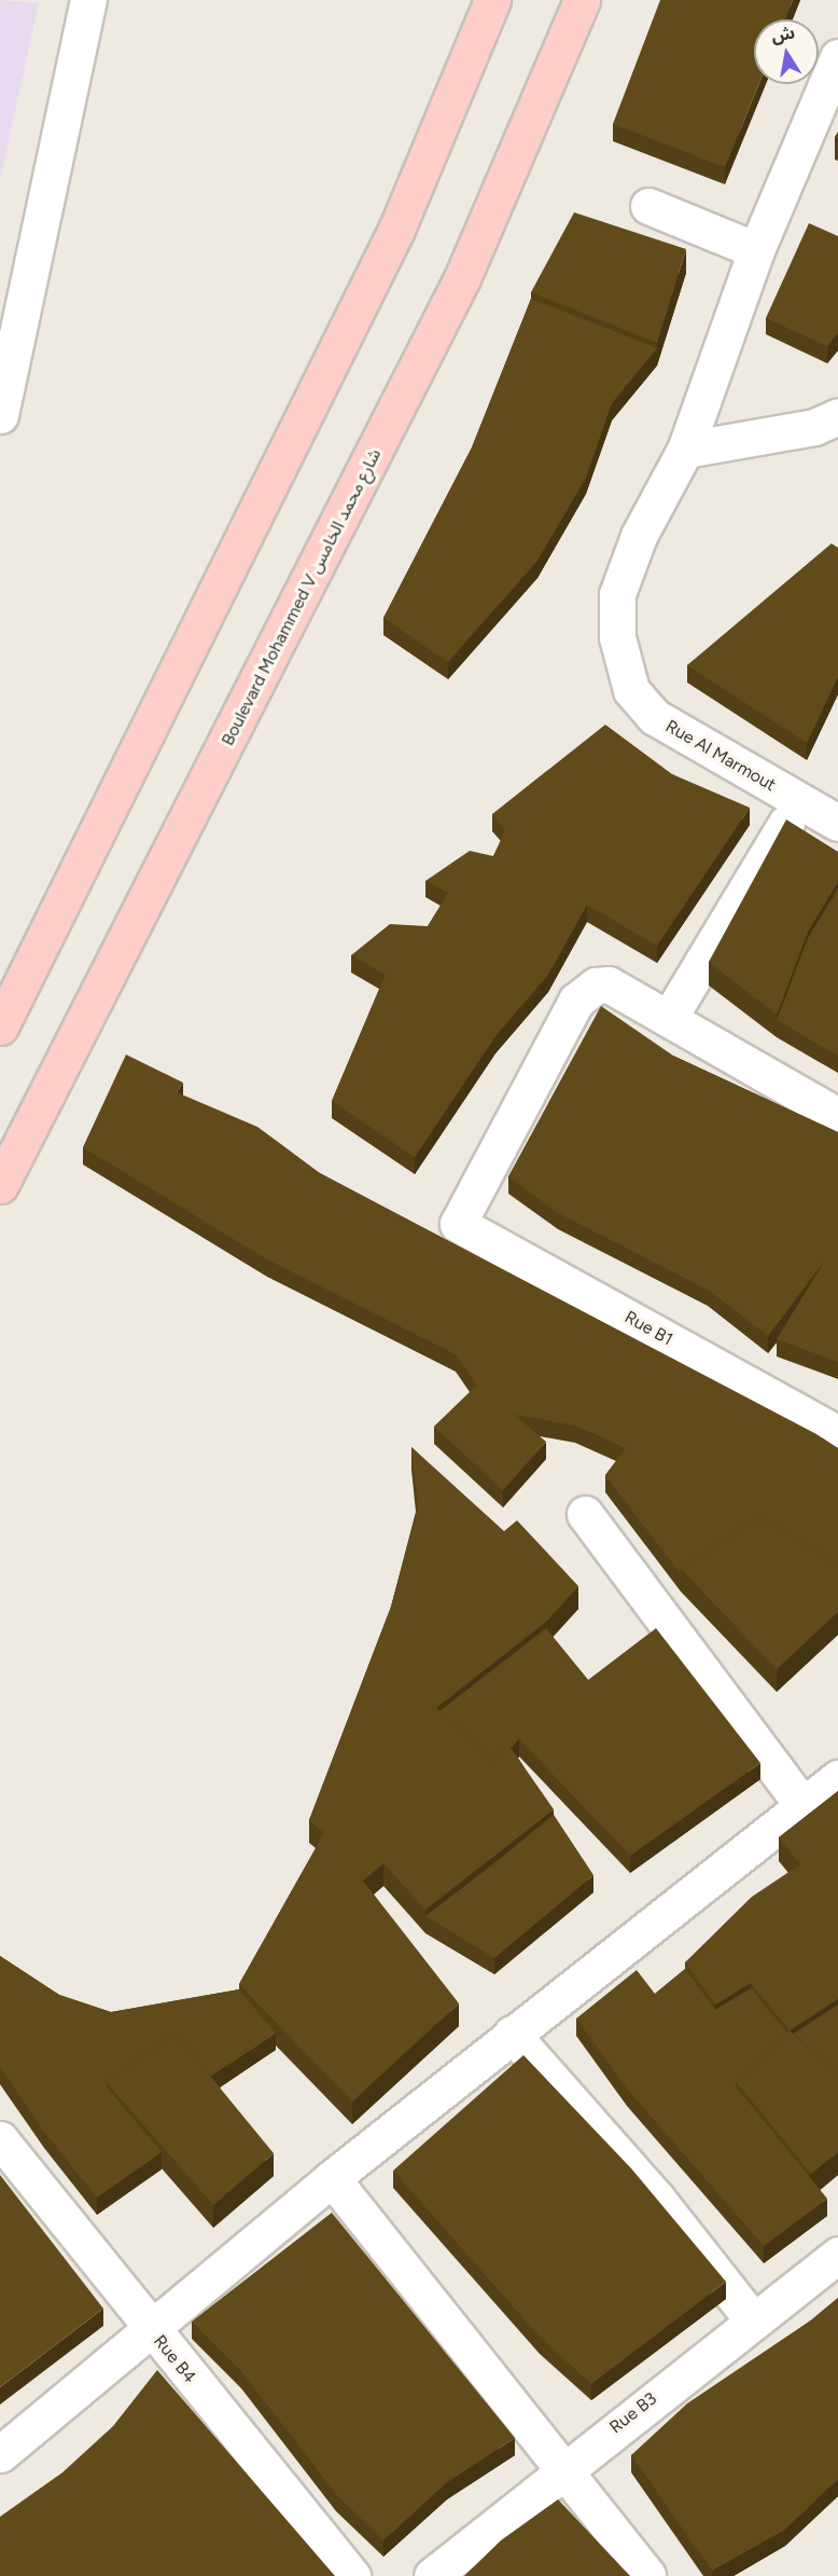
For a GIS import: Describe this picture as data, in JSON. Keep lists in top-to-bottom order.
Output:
{
  "streets": {
    "main road": ["Boulevard Mohammed V شارع محمد الخامس"],
    "street": [
      "Rue Al Marmout",
      "Rue B1",
      "Rue B4",
      "Rue B3"
    ]
  },
  "north": "top"
}
